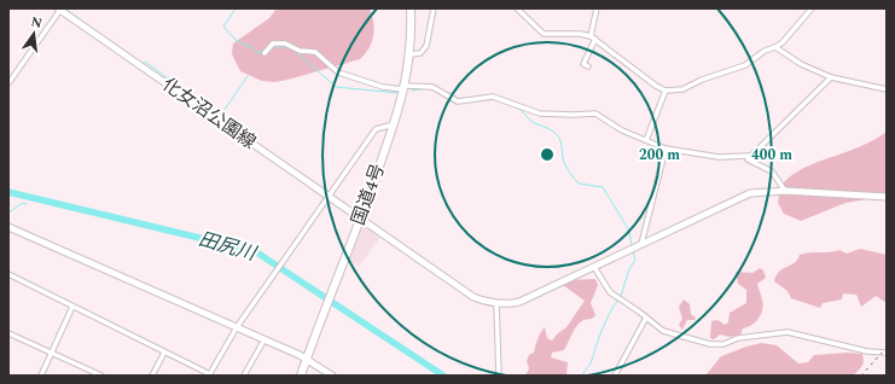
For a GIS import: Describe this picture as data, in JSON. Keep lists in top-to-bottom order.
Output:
{
  "streets": {
    "highway": ["国道4号"],
    "street": ["化女沼公園線"]
  },
  "crossings": [
    ["化女沼公園線", "国道4号"]
  ],
  "water": ["田尻川"],
  "north": "top",
  "rings": ["200 m", "400 m"]
}
